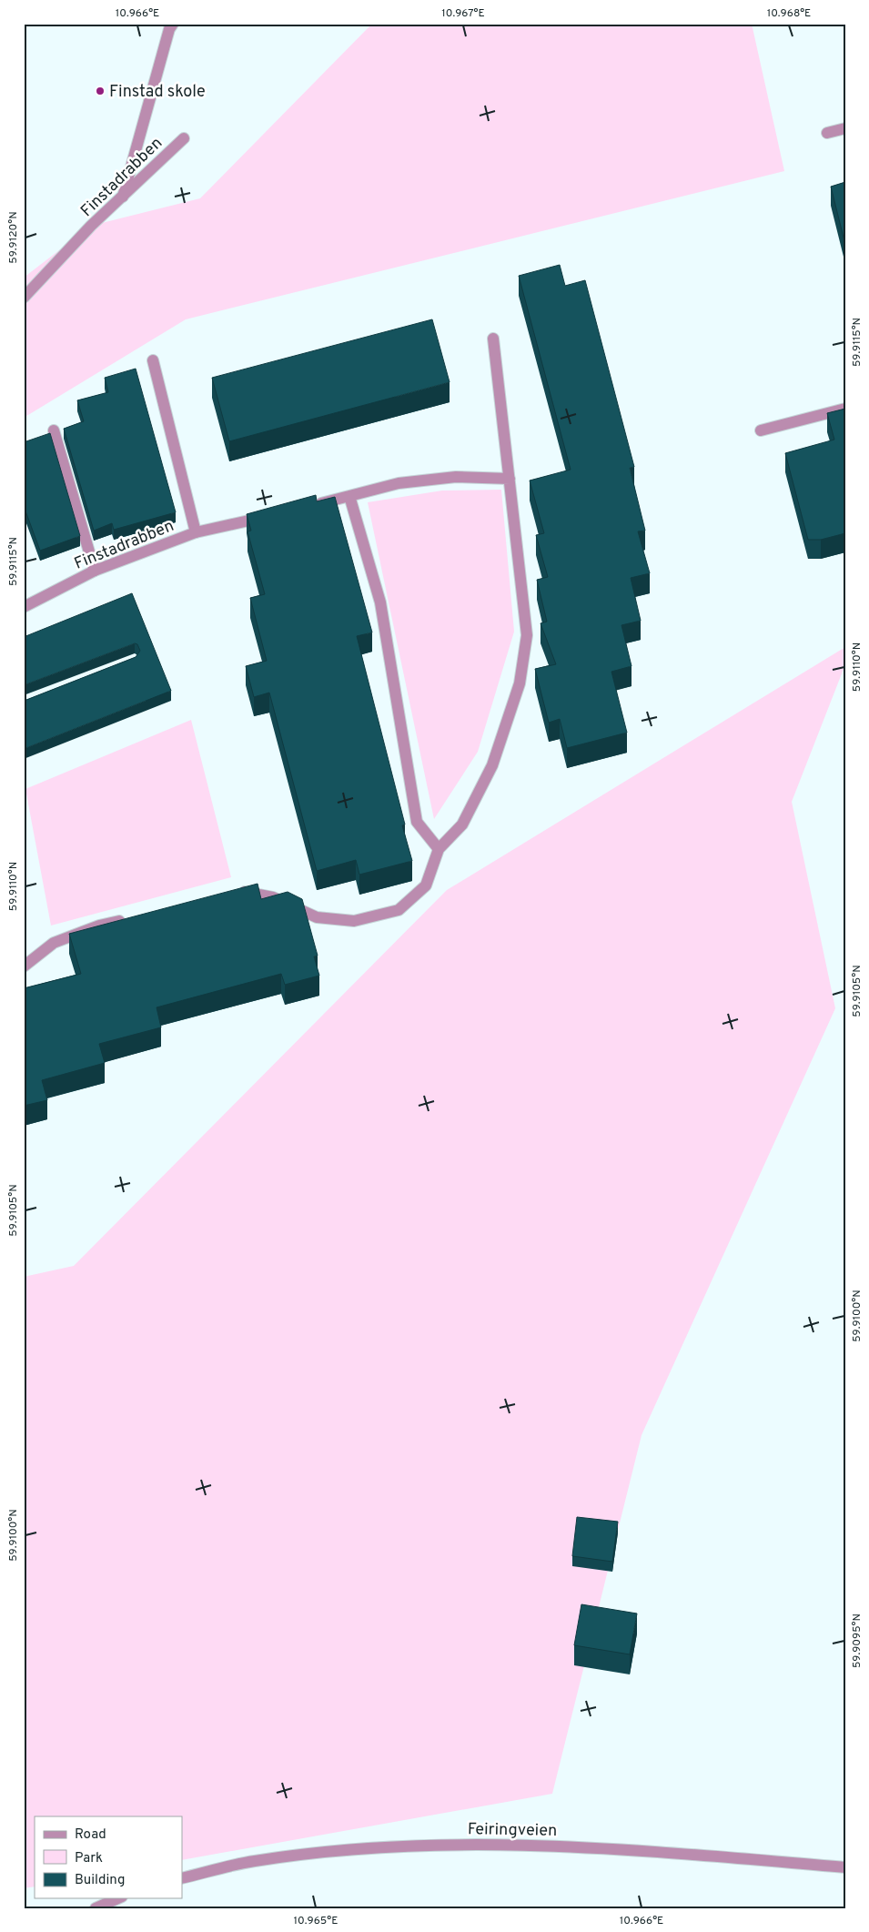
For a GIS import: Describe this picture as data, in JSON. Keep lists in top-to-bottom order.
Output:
{
  "streets": {
    "street": ["Finstadrabben", "Feiringveien"]
  },
  "places": ["Finstad skole"],
  "legend": ["Road", "Park", "Building"],
  "coordinates": [
    "10.966°E",
    "10.967°E",
    "10.968°E",
    "59.9120°N",
    "59.9115°N",
    "59.9110°N",
    "59.9105°N",
    "59.9100°N",
    "59.9095°N",
    "10.965°E"
  ]
}
